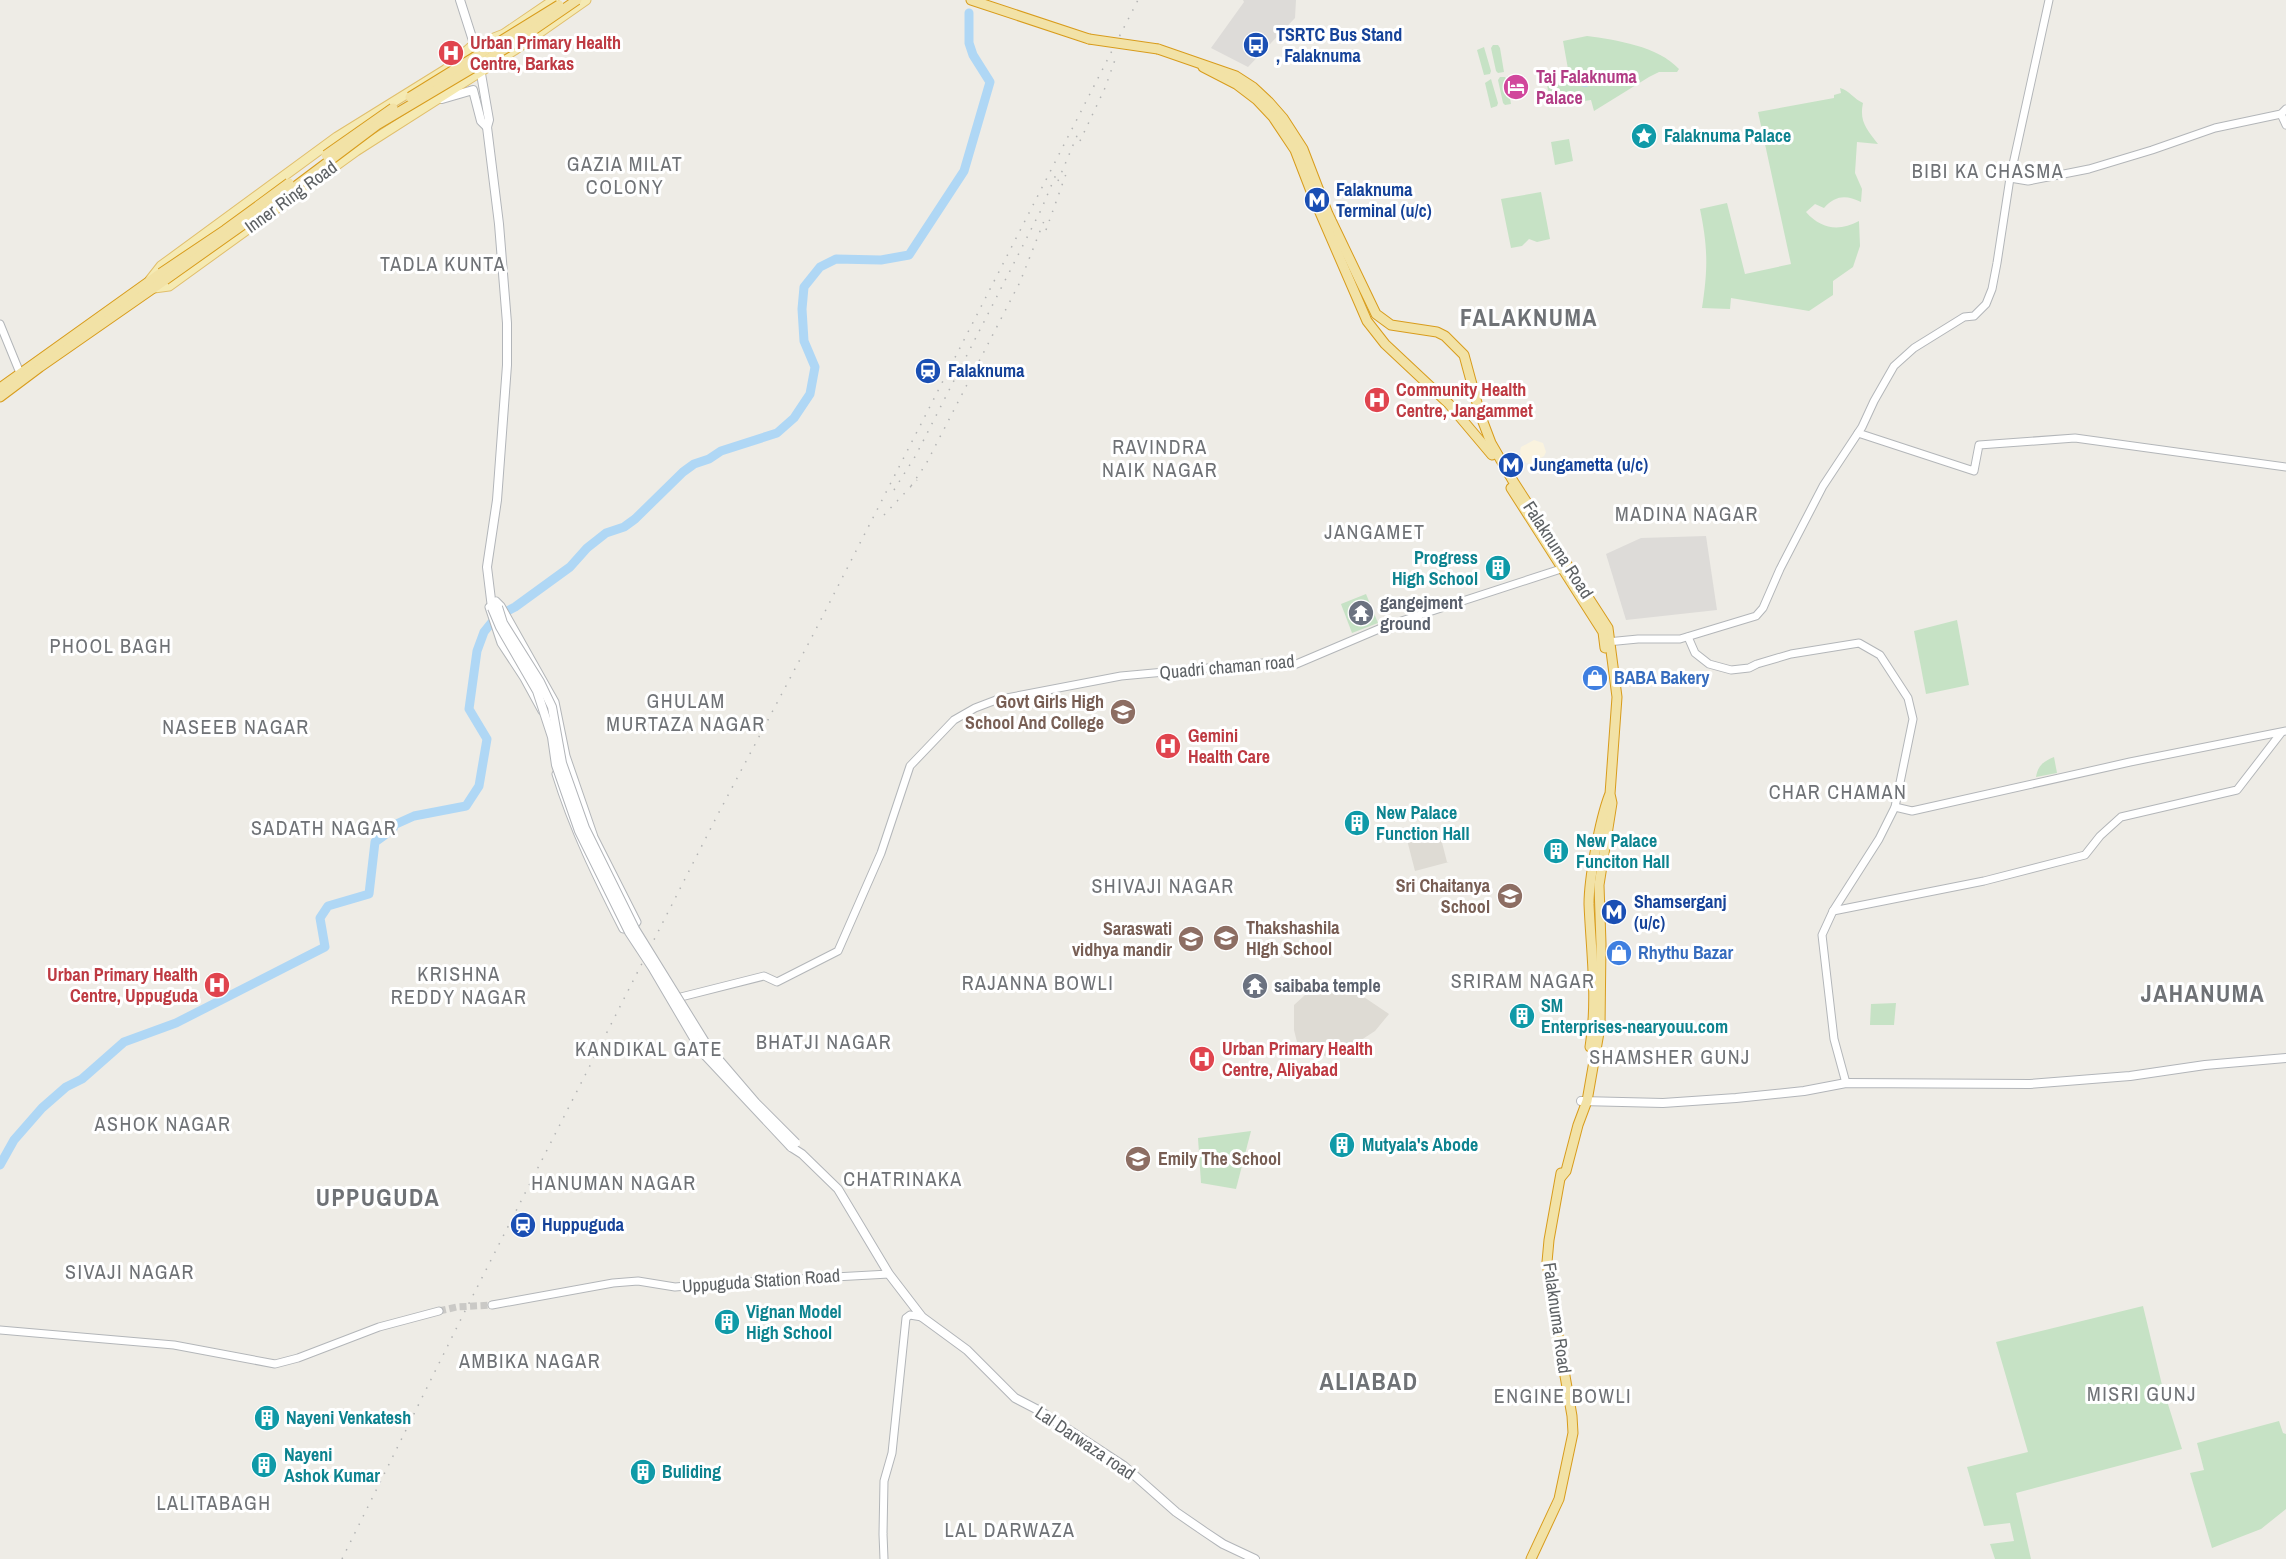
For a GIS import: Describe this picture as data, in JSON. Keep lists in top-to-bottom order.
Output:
{
  "streets": {
    "highway": ["Inner Ring Road", "Falaknuma Road"],
    "main road": ["Lal Darwaza road"],
    "street": ["Quadri chaman road", "Uppuguda Station Road"]
  },
  "crossings": [
    ["Falaknuma Road", "Quadri chaman road"],
    ["Uppuguda Station Road", "Lal Darwaza road"]
  ],
  "districts": [
    "GAZIA MILAT COLONY",
    "BIBI KA CHASMA",
    "TADLA KUNTA",
    "FALAKNUMA",
    "RAVINDRA NAIK NAGAR",
    "MADINA NAGAR",
    "JANGAMET",
    "PHOOL BAGH",
    "GHULAM MURTAZA NAGAR",
    "NASEEB NAGAR",
    "CHAR CHAMAN",
    "SADATH NAGAR",
    "SHIVAJI NAGAR",
    "KRISHNA REDDY NAGAR",
    "SRIRAM NAGAR",
    "RAJANNA BOWLI",
    "JAHANUMA",
    "BHATJI NAGAR",
    "KANDIKAL GATE",
    "SHAMSHER GUNJ",
    "ASHOK NAGAR",
    "CHATRINAKA",
    "HANUMAN NAGAR",
    "UPPUGUDA",
    "SIVAJI NAGAR",
    "AMBIKA NAGAR",
    "ALIABAD",
    "MISRI GUNJ",
    "ENGINE BOWLI",
    "LALITABAGH",
    "LAL DARWAZA"
  ],
  "places": {
    "bus stop": ["TSRTC Bus Stand , Falaknuma"],
    "hospital": [
      "Urban Primary Health Centre, Barkas",
      "Community Health Centre, Jangammet",
      "Gemini Health Care",
      "Urban Primary Health Centre, Uppuguda",
      "Urban Primary Health Centre, Aliyabad"
    ],
    "hotel": ["Taj Falaknuma Palace"],
    "place": ["Falaknuma Palace"],
    "metro station": ["Falaknuma Terminal (u/c)", "Jungametta (u/c)", "Shamserganj (u/c)"],
    "station": ["Falaknuma", "Huppuguda"],
    "building": [
      "Progress High School",
      "New Palace Function Hall",
      "New Palace Funciton Hall",
      "SM Enterprises-nearyouu.com",
      "Mutyala's Abode",
      "Vignan Model High School",
      "Nayeni Venkatesh",
      "Nayeni Ashok Kumar",
      "Buliding"
    ],
    "temple": ["gangejment ground", "saibaba temple"],
    "shop": ["BABA Bakery", "Rhythu Bazar"],
    "school or university": [
      "Govt Girls High School And College",
      "Sri Chaitanya School",
      "Thakshashila HIgh School",
      "Saraswati vidhya mandir",
      "Emily The School"
    ]
  }
}
